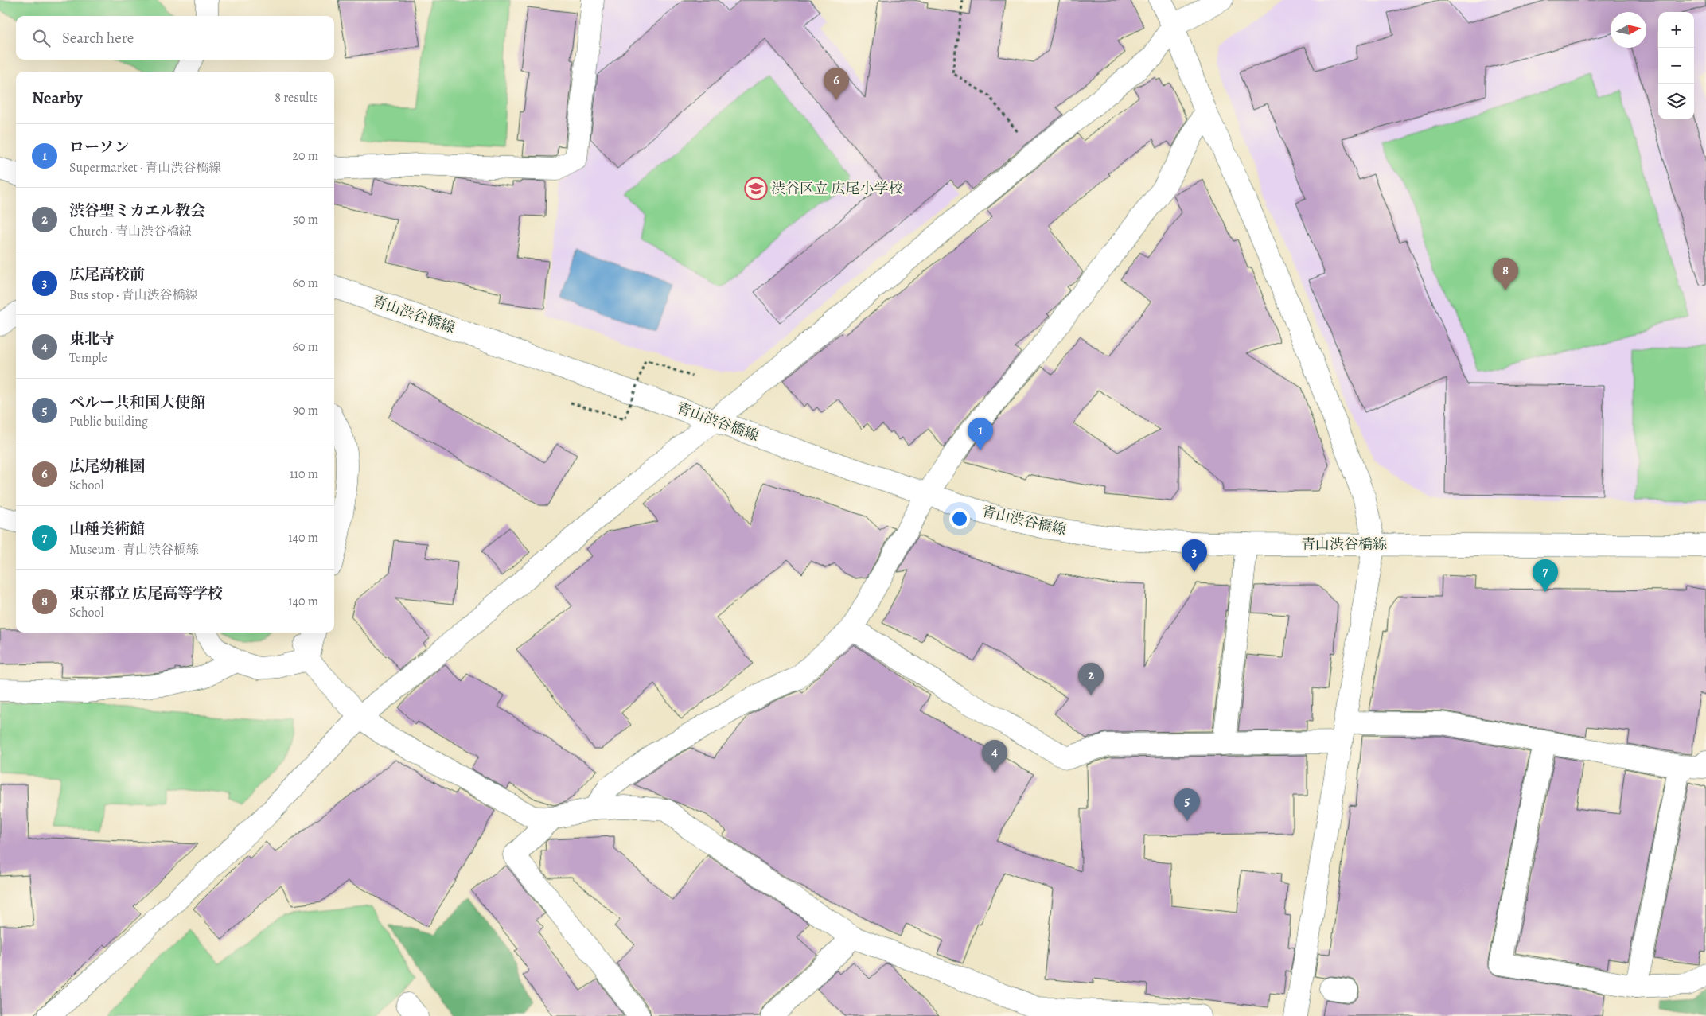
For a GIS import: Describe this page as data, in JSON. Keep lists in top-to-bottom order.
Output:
{
  "streets": {
    "street": ["青山渋谷橋線"]
  },
  "places": {
    "school or university": ["渋谷区立 広尾小学校"]
  },
  "north": "right",
  "page": {
    "map_buttons": ["+", "−"],
    "search": "Search here",
    "pins": [
      "6",
      "8",
      "1",
      "3",
      "7",
      "2",
      "4",
      "5"
    ],
    "heading": ["Nearby", "8 results"],
    "list": [
      {
        "mark": "1",
        "name": "ローソン",
        "note": "Supermarket · 青山渋谷橋線",
        "value": "20 m"
      },
      {
        "mark": "2",
        "name": "渋谷聖ミカエル教会",
        "note": "Church · 青山渋谷橋線",
        "value": "50 m"
      },
      {
        "mark": "3",
        "name": "広尾高校前",
        "note": "Bus stop · 青山渋谷橋線",
        "value": "60 m"
      },
      {
        "mark": "4",
        "name": "東北寺",
        "note": "Temple",
        "value": "60 m"
      },
      {
        "mark": "5",
        "name": "ペルー共和国大使館",
        "note": "Public building",
        "value": "90 m"
      },
      {
        "mark": "6",
        "name": "広尾幼稚園",
        "note": "School",
        "value": "110 m"
      },
      {
        "mark": "7",
        "name": "山種美術館",
        "note": "Museum · 青山渋谷橋線",
        "value": "140 m"
      },
      {
        "mark": "8",
        "name": "東京都立 広尾高等学校",
        "note": "School",
        "value": "140 m"
      }
    ]
  }
}
